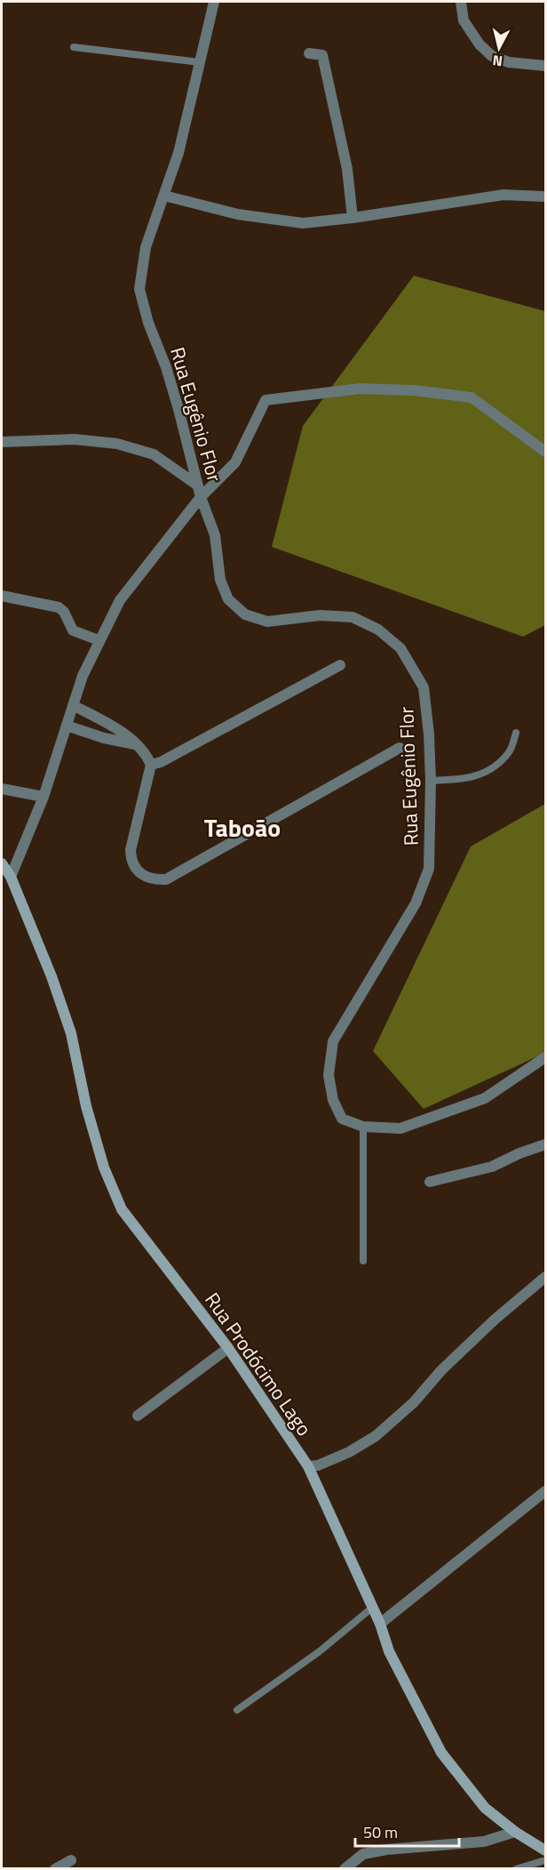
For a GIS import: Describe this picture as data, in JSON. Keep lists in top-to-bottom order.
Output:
{
  "streets": {
    "main road": ["Rua Prodócimo Lago"],
    "street": ["Rua Eugênio Flor"]
  },
  "districts": ["Taboão"],
  "scale_bar": "50 m",
  "north": "bottom"
}
